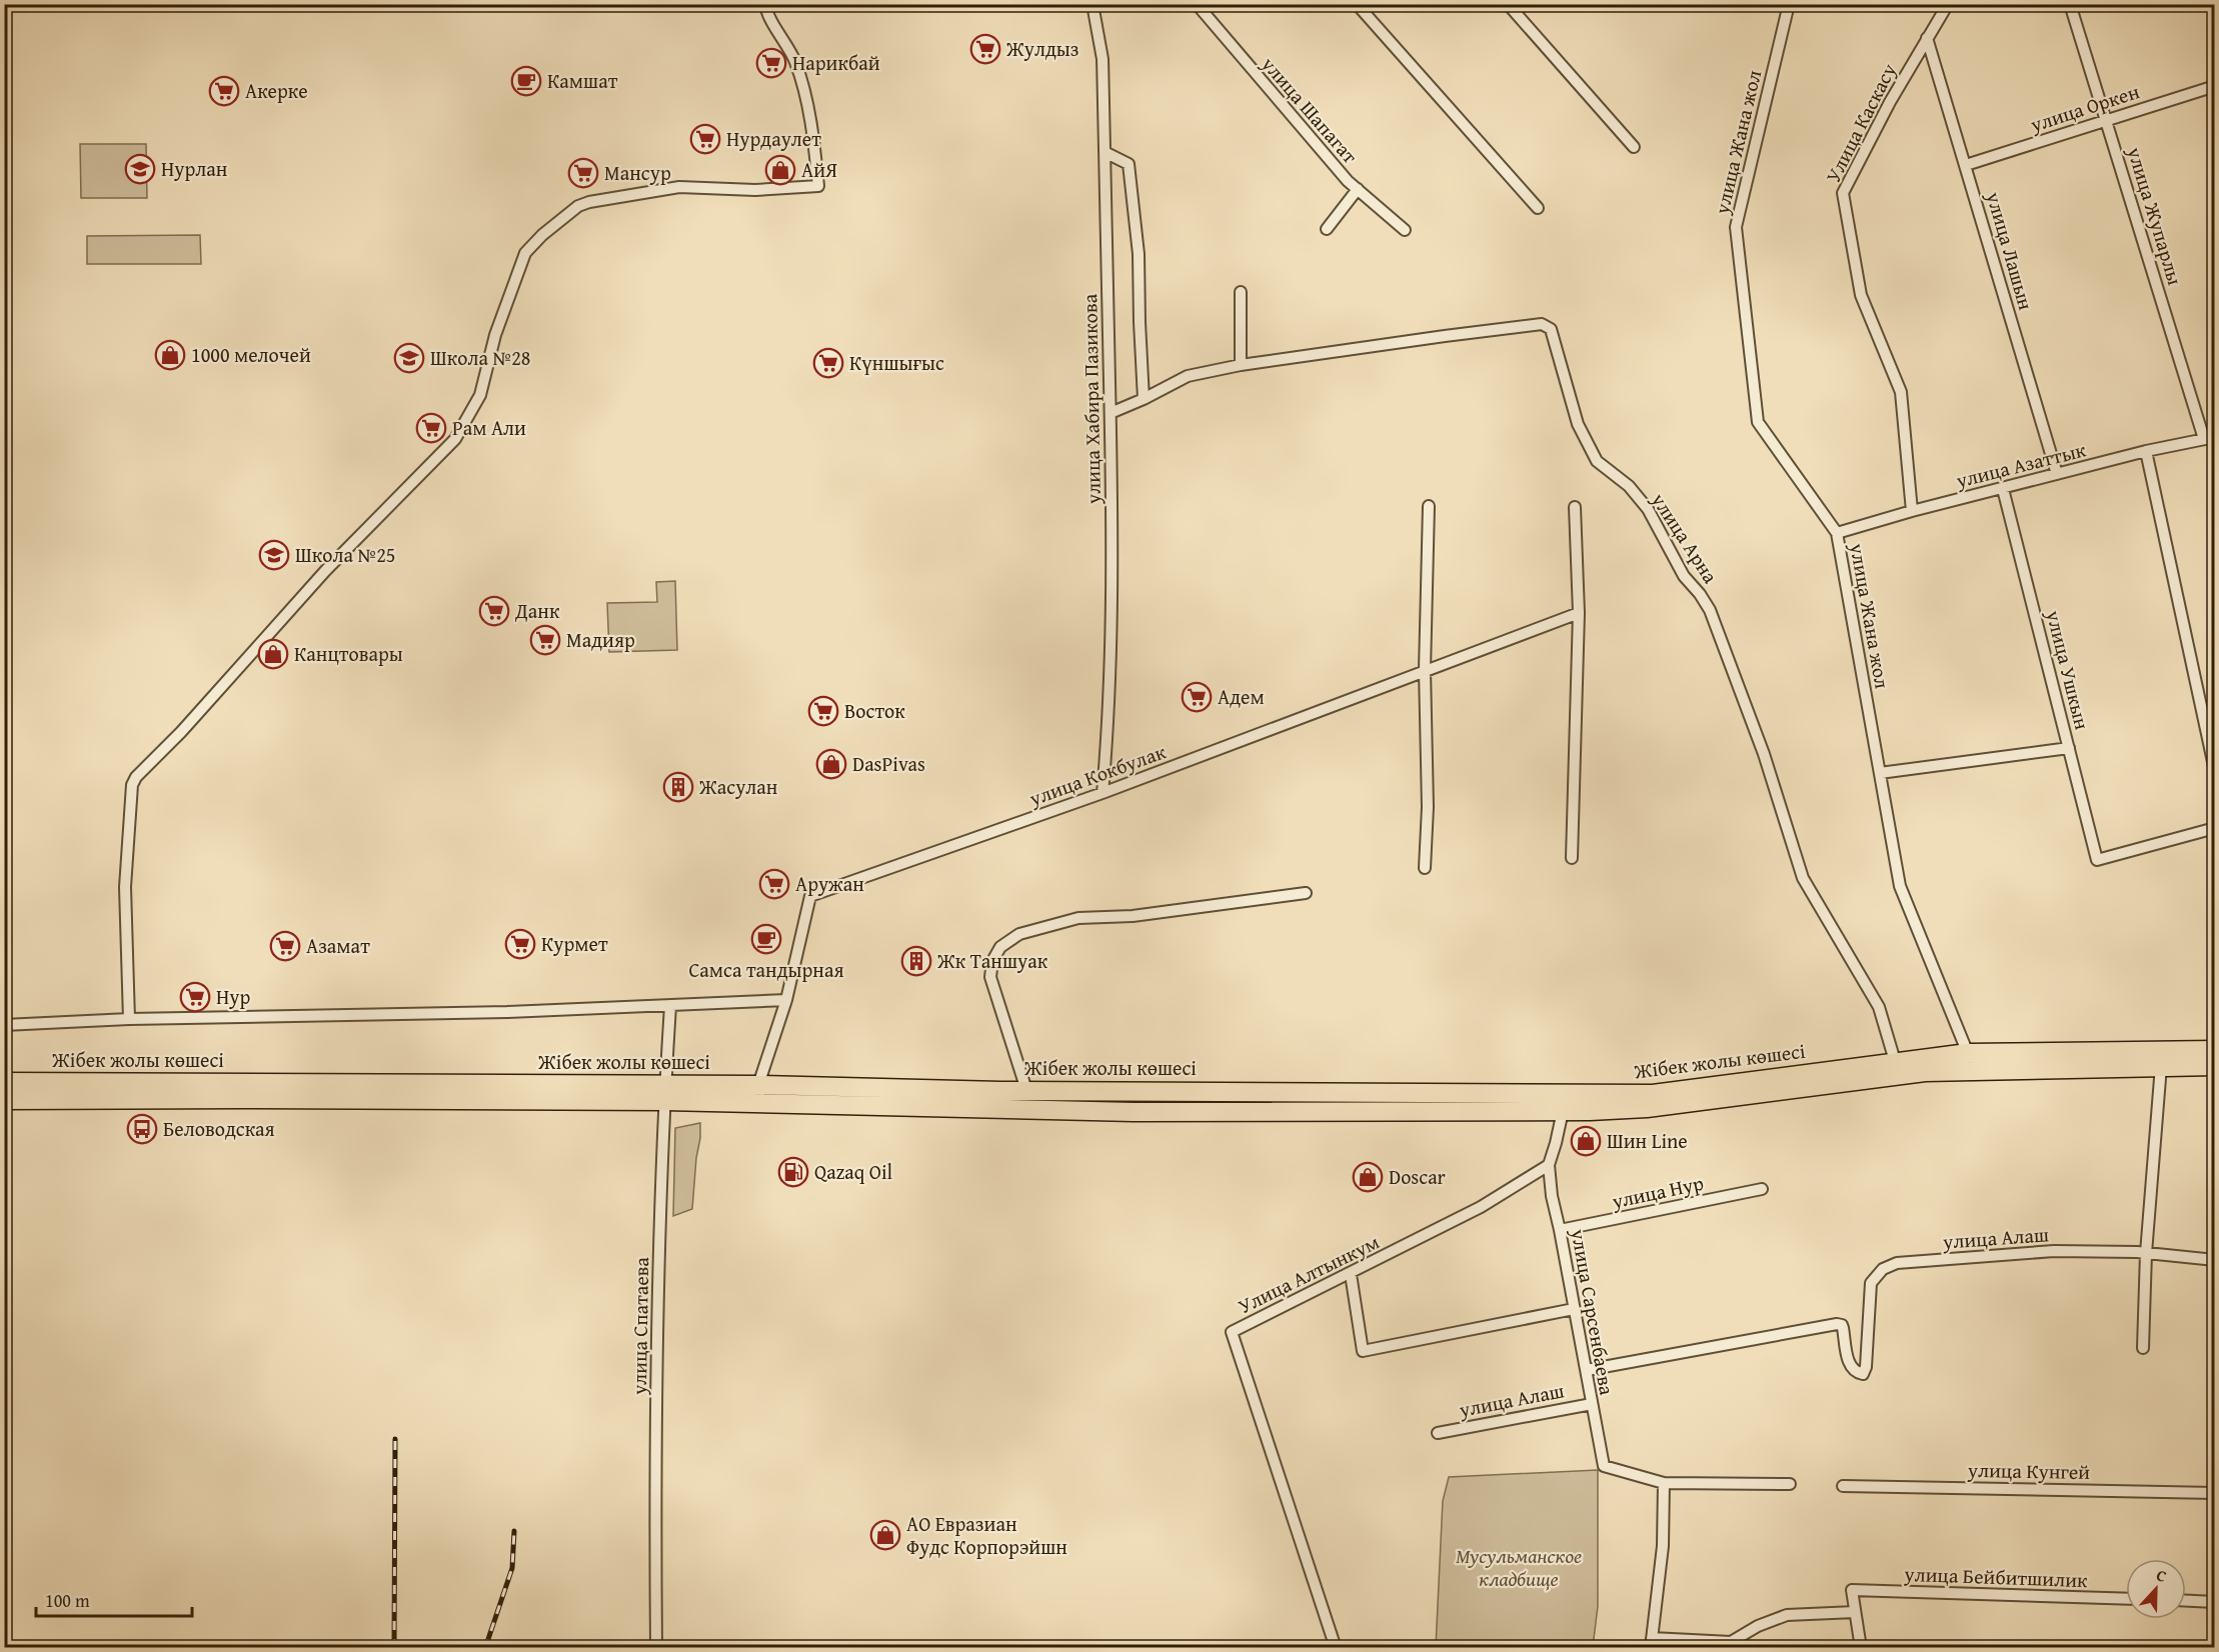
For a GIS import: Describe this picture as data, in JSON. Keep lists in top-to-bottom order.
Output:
{
  "streets": {
    "main road": ["Жібек жолы көшесі"],
    "street": [
      "улица Оркен",
      "улица Шапагат",
      "Улица Каскасу",
      "улица Жана жол",
      "улица Жупарлы",
      "улица Лашын",
      "улица Хабира Пазикова",
      "улица Азаттык",
      "улица Арна",
      "улица Ушкын",
      "улица Кокбулак",
      "улица Нур",
      "улица Алаш",
      "Улица Алтынкум",
      "улица Сарсенбаева",
      "улица Спатаева",
      "улица Кунгей",
      "улица Бейбитшилик"
    ]
  },
  "crossings": [
    ["улица Оркен", "улица Жупарлы"],
    ["улица Оркен", "улица Лашын"],
    ["Улица Каскасу", "улица Лашын"],
    ["Улица Каскасу", "улица Азаттык"],
    ["улица Жана жол", "улица Азаттык"],
    ["улица Жана жол", "Жібек жолы көшесі"],
    ["улица Жупарлы", "улица Азаттык"],
    ["улица Лашын", "улица Азаттык"],
    ["улица Хабира Пазикова", "улица Арна"],
    ["улица Хабира Пазикова", "улица Кокбулак"],
    ["улица Азаттык", "улица Ушкын"],
    ["улица Арна", "Жібек жолы көшесі"],
    ["улица Кокбулак", "Жібек жолы көшесі"],
    ["Жібек жолы көшесі", "улица Спатаева"],
    ["улица Нур", "улица Сарсенбаева"],
    ["улица Алаш", "улица Сарсенбаева"],
    ["Улица Алтынкум", "улица Сарсенбаева"]
  ],
  "parks": ["Мусульманское кладбище"],
  "places": {
    "supermarket": [
      "Жулдыз",
      "Нарикбай",
      "Акерке",
      "Нурдаулет",
      "Мансур",
      "Күншығыс",
      "Рам Али",
      "Данк",
      "Мадияр",
      "Адем",
      "Восток",
      "Аружан",
      "Курмет",
      "Азамат",
      "Нур"
    ],
    "cafe": ["Камшат", "Самса тандырная"],
    "school or university": ["Нурлан", "Школа №28", "Школа №25"],
    "shop": [
      "АйЯ",
      "1000 мелочей",
      "Канцтовары",
      "DasPivas",
      "Шин Line",
      "Doscar",
      "АО Евразиан Фудс Корпорэйшн"
    ],
    "building": ["Жасулан", "Жк Таншуак"],
    "bus stop": ["Беловодская"],
    "fuel station": ["Qazaq Oil"]
  },
  "scale_bar": "100 m",
  "north": "top"
}
